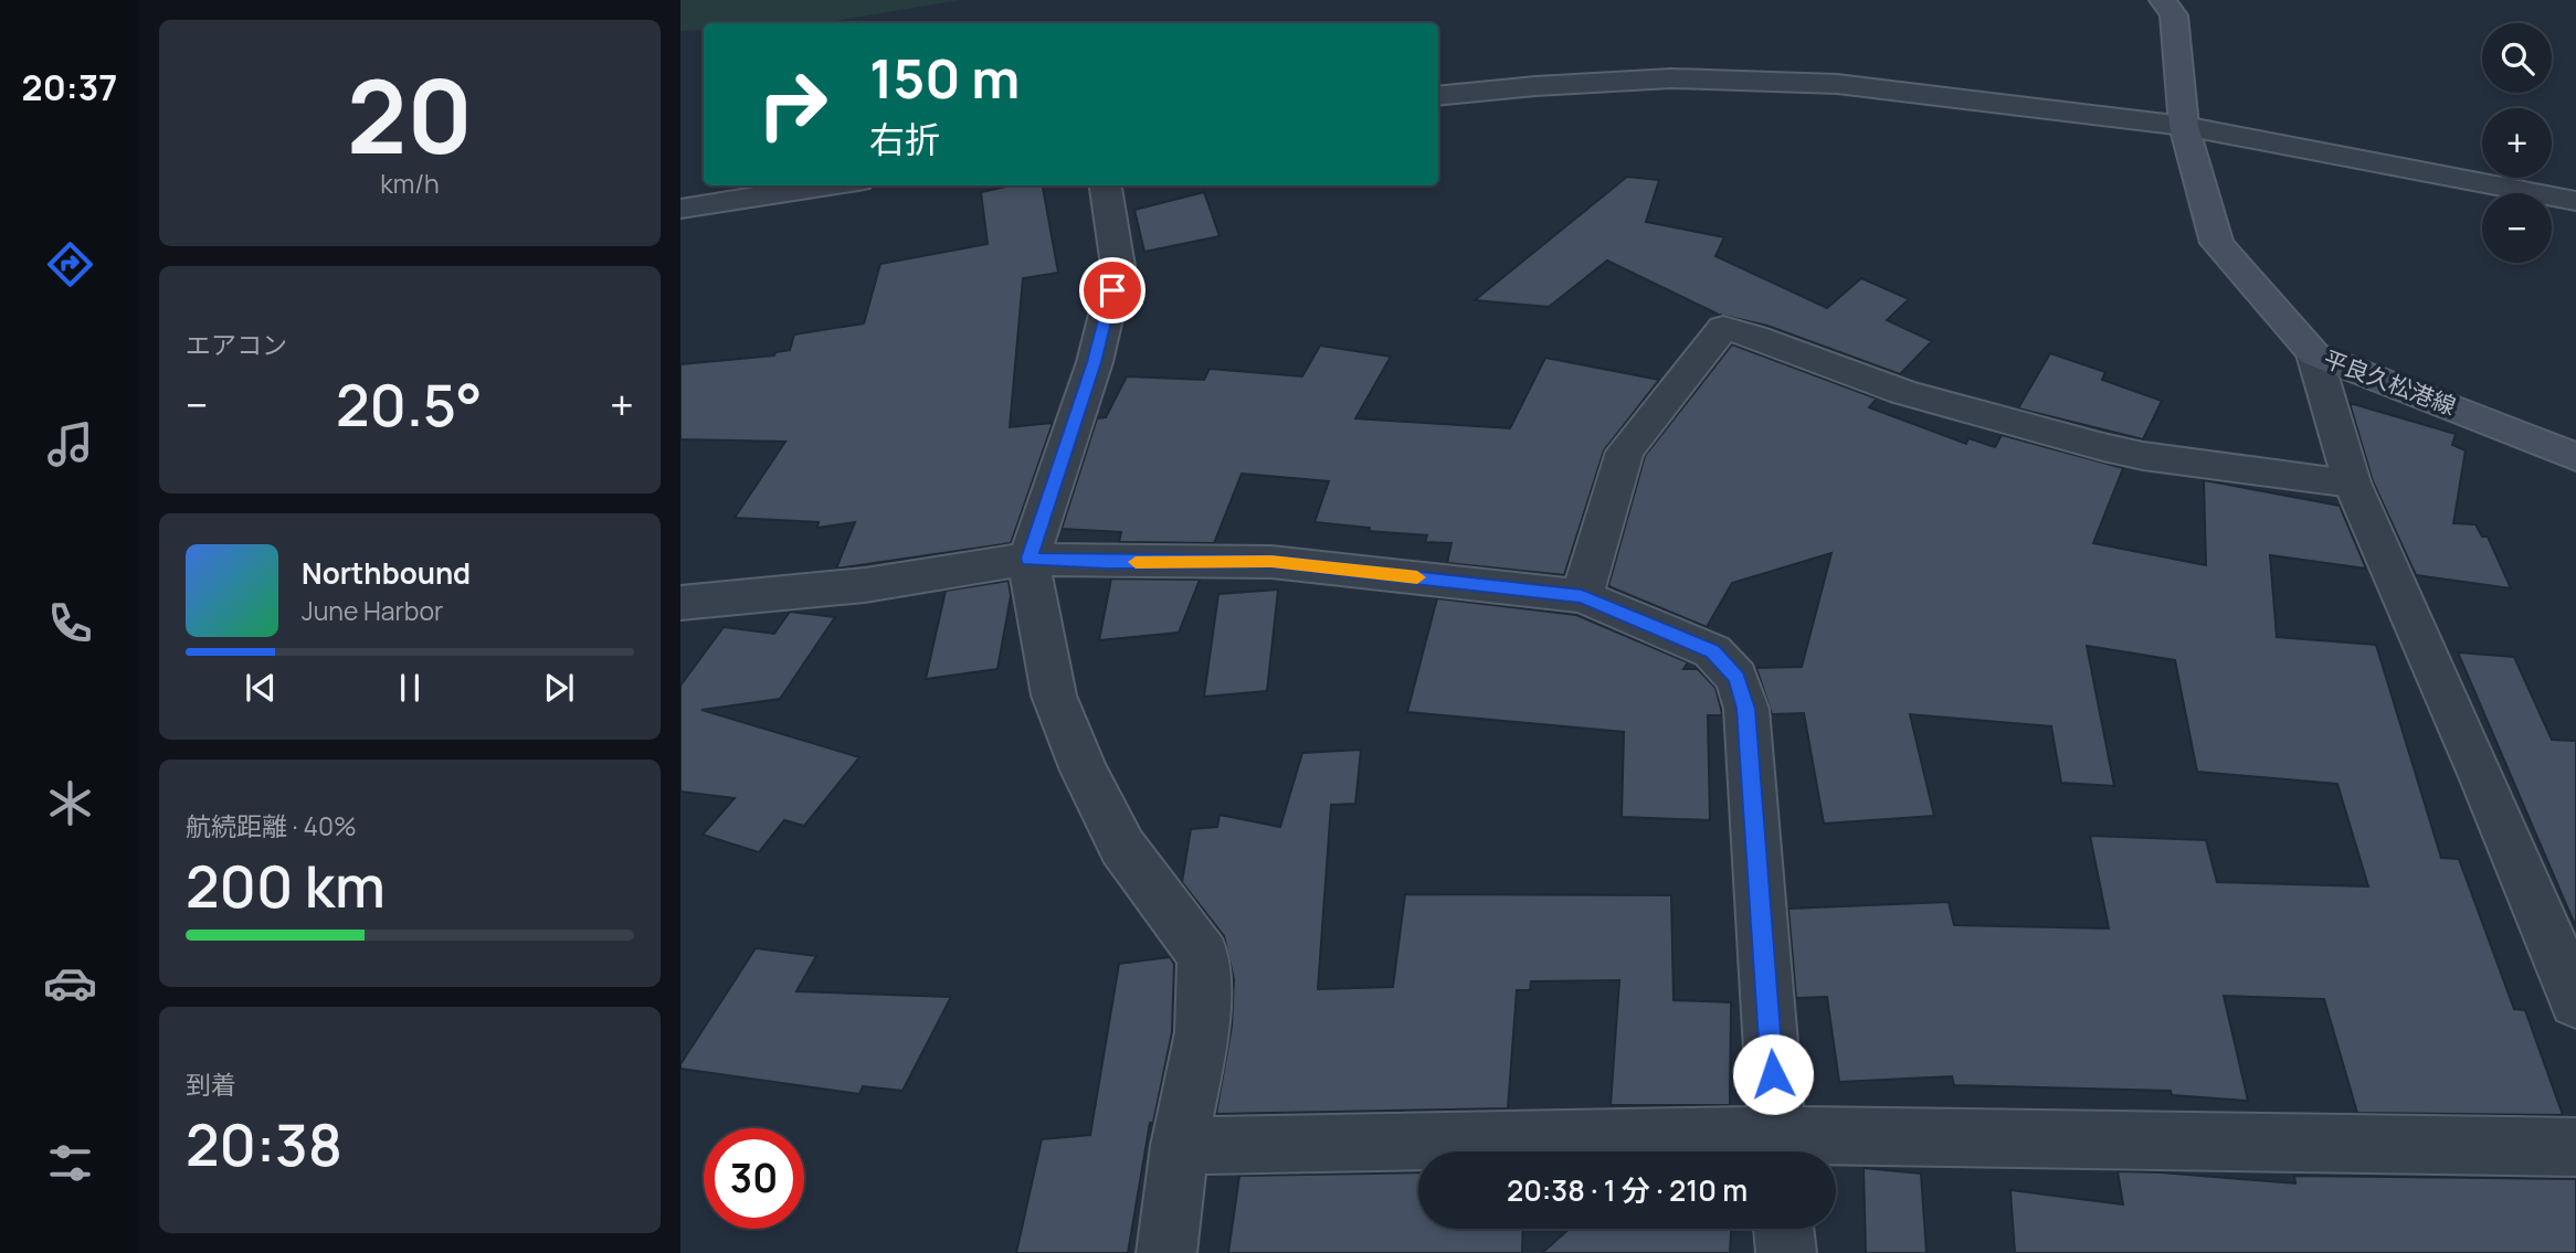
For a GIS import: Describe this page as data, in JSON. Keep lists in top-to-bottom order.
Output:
{
  "streets": {
    "main road": ["平良久松港線"]
  },
  "page": {
    "tabs": "20:37",
    "tile": [
      ["20", "km/h"],
      "エアコン",
      ["航続距離 · 40%", "200 km"],
      ["到着", "20:38"]
    ],
    "map_buttons": ["+", "−"],
    "turn": ["150 m", "右折"],
    "heat": ["−", "20.5°", "+"],
    "song": ["Northbound", "June Harbor"],
    "limit": "30",
    "trip": "20:38 · 1 分 · 210 m"
  }
}
